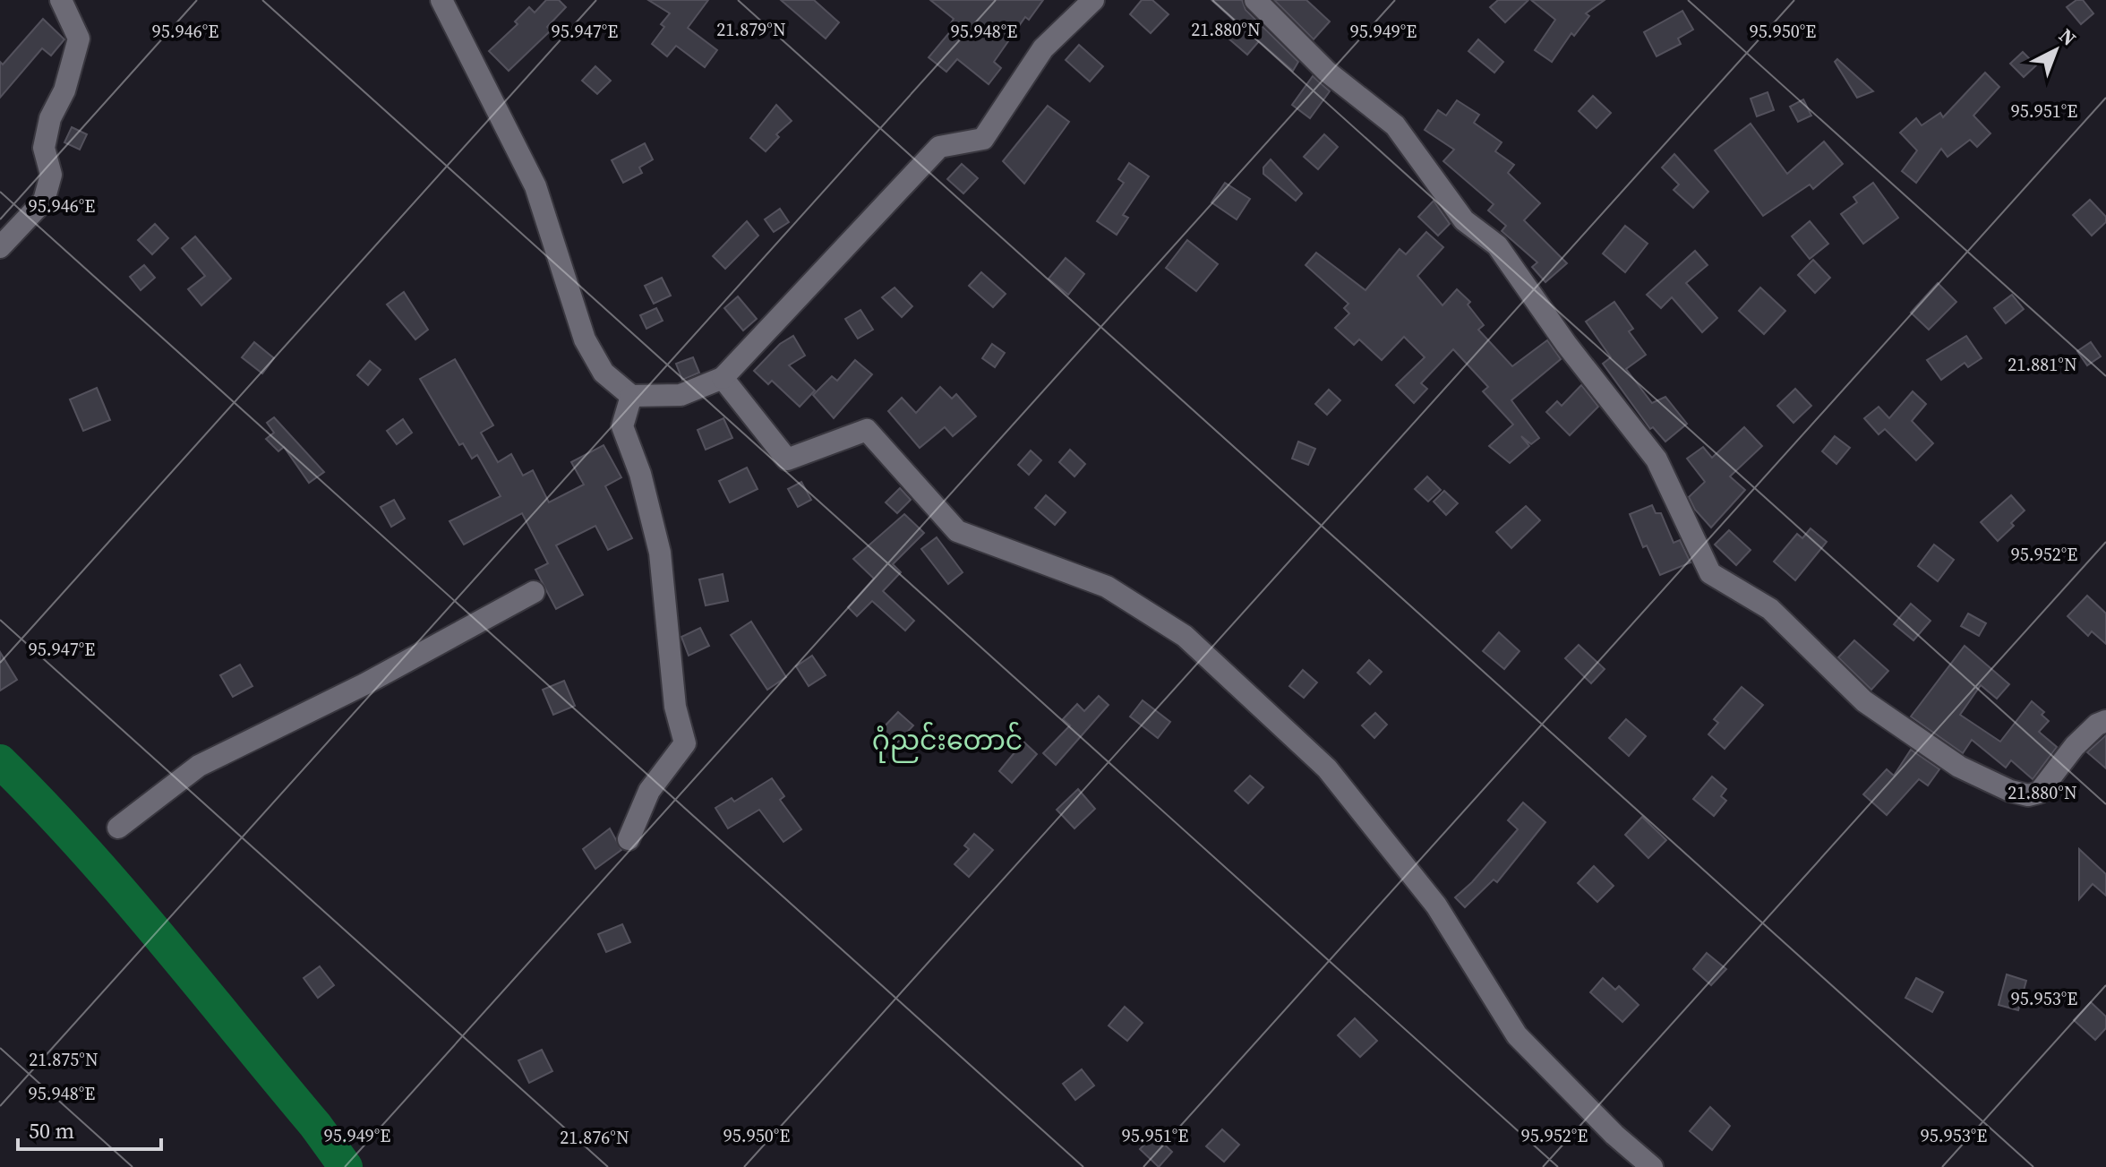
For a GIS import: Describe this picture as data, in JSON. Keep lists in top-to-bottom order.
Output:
{
  "districts": ["ဂုံညင်းတောင်"],
  "scale_bar": "50 m",
  "north": "top right",
  "coordinates": [
    "21.879°N",
    "21.880°N",
    "95.947°E",
    "95.948°E",
    "95.949°E",
    "95.950°E",
    "95.946°E",
    "95.951°E",
    "21.881°N",
    "95.952°E",
    "95.953°E",
    "21.875°N",
    "21.876°N"
  ]
}
